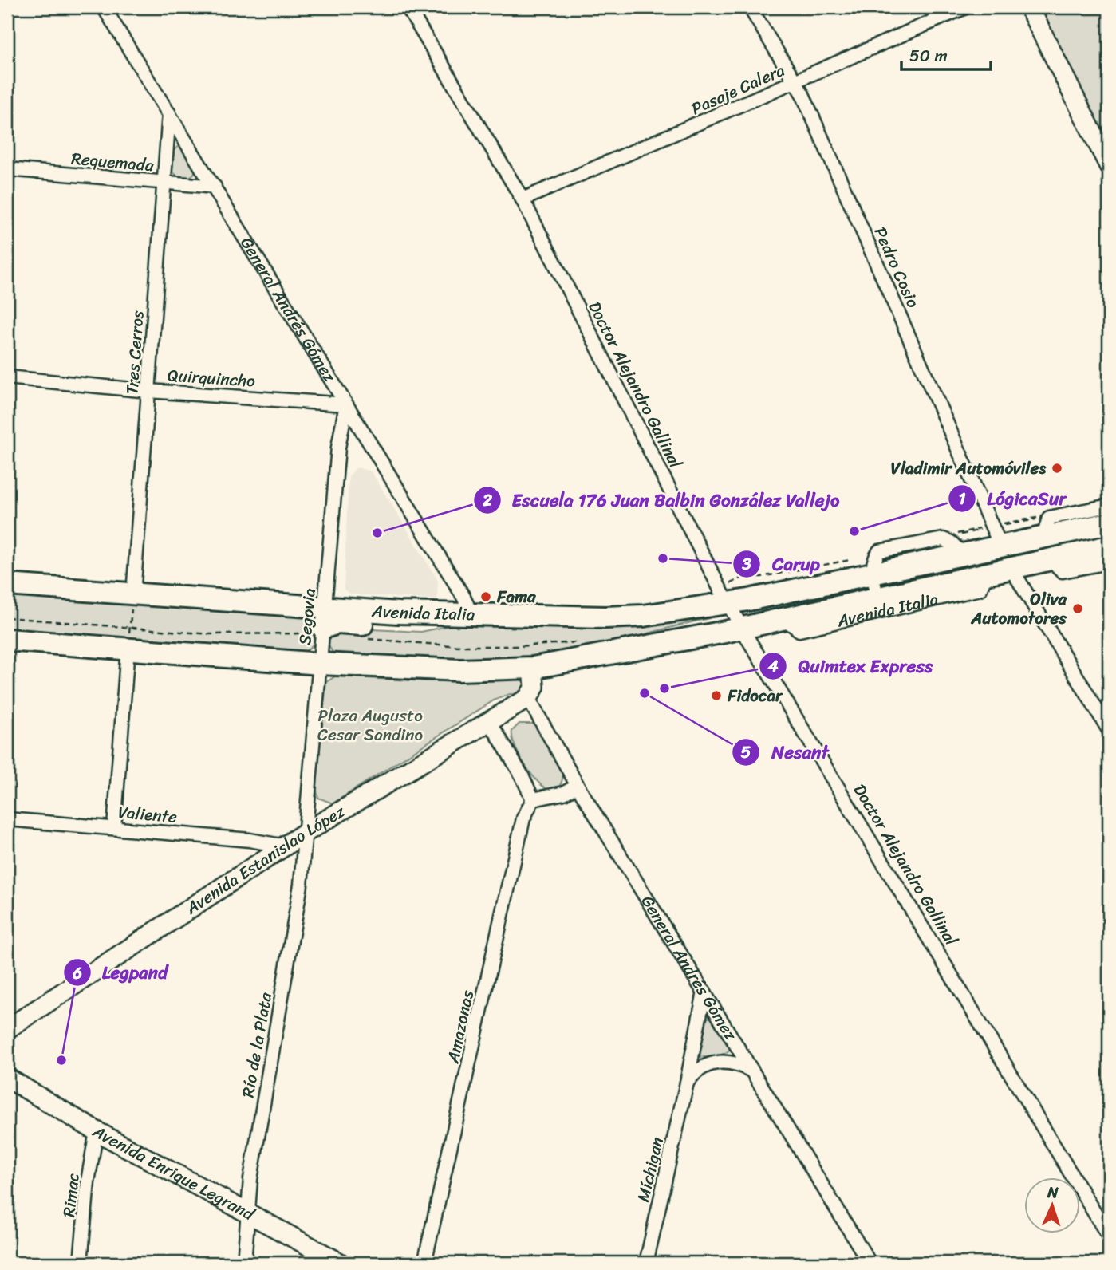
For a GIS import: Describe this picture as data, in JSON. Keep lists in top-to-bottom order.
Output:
{
  "streets": {
    "main road": ["Avenida Italia"],
    "street": [
      "Pasaje Calera",
      "Requemada",
      "Pedro Cosio",
      "General Andrés Gómez",
      "Tres Cerros",
      "Quirquincho",
      "Doctor Alejandro Gallinal",
      "Segovia",
      "Valiente",
      "Avenida Estanislao López",
      "Amazonas",
      "Río de la Plata",
      "Míchigan",
      "Avenida Enrique Legrand",
      "Rimac"
    ]
  },
  "crossings": [
    ["Pasaje Calera", "Pedro Cosio"],
    ["Pasaje Calera", "Doctor Alejandro Gallinal"],
    ["Requemada", "General Andrés Gómez"],
    ["Requemada", "Tres Cerros"],
    ["Pedro Cosio", "Avenida Italia"],
    ["General Andrés Gómez", "Tres Cerros"],
    ["General Andrés Gómez", "Quirquincho"],
    ["General Andrés Gómez", "Avenida Italia"],
    ["General Andrés Gómez", "Segovia"],
    ["General Andrés Gómez", "Avenida Estanislao López"],
    ["General Andrés Gómez", "Míchigan"],
    ["Tres Cerros", "Quirquincho"],
    ["Tres Cerros", "Avenida Italia"],
    ["Quirquincho", "Segovia"],
    ["Doctor Alejandro Gallinal", "Avenida Italia"],
    ["Avenida Italia", "Segovia"],
    ["Segovia", "Avenida Estanislao López"],
    ["Segovia", "Río de la Plata"],
    ["Valiente", "Avenida Estanislao López"],
    ["Avenida Estanislao López", "Río de la Plata"],
    ["Río de la Plata", "Avenida Enrique Legrand"],
    ["Avenida Enrique Legrand", "Rimac"]
  ],
  "parks": ["Plaza Augusto Cesar Sandino"],
  "places": [
    "Vladimir Automóviles",
    "LógicaSur",
    "Escuela 176 Juan Balbin González Vallejo",
    "Carup",
    "Fama",
    "Oliva Automotores",
    "Quimtex Express",
    "Nesant",
    "Fidocar",
    "Legpand"
  ],
  "scale_bar": "50 m",
  "north": "top"
}
